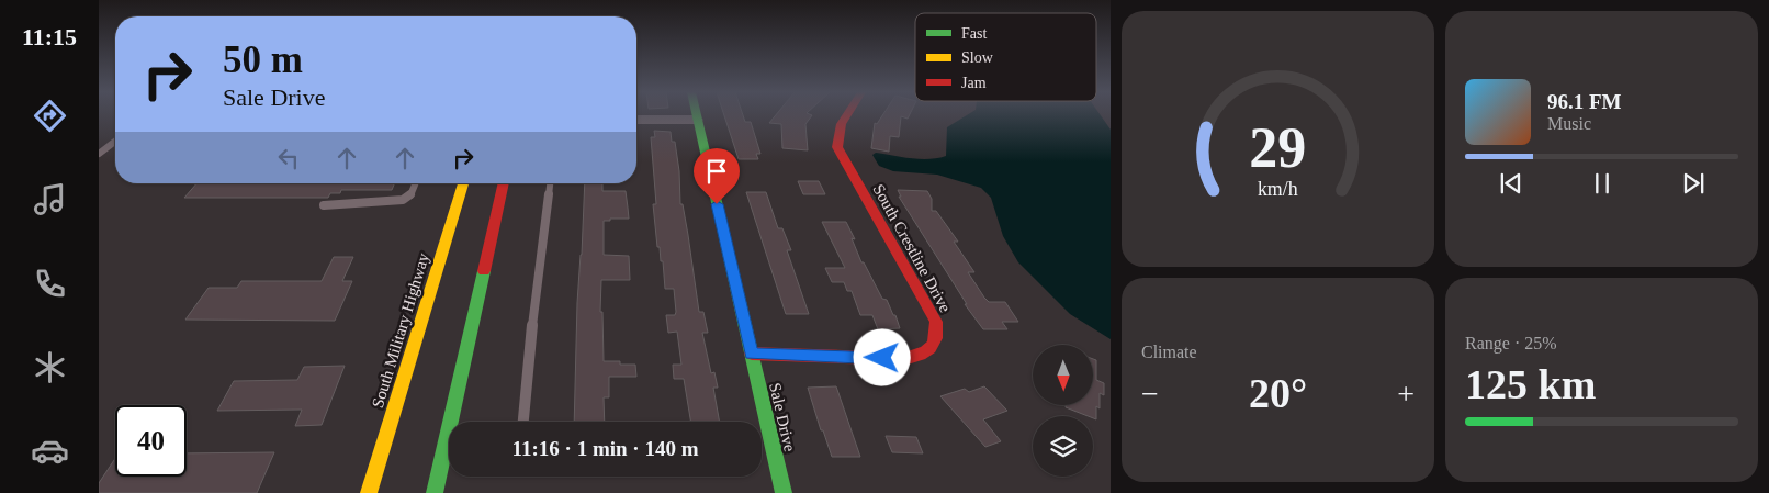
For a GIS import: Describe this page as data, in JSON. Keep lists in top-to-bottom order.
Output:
{
  "streets": {
    "street": ["South Crestline Drive", "South Military Highway", "Sale Drive"]
  },
  "crossings": [
    ["South Crestline Drive", "Sale Drive"]
  ],
  "legend": ["Fast", "Slow", "Jam"],
  "north": "bottom",
  "page": {
    "tabs": "11:15",
    "turn": ["50 m", "Sale Drive"],
    "song": ["96.1 FM", "Music"],
    "tile": [
      "Climate",
      ["Range · 25%", "125 km"]
    ],
    "heat": ["−", "20°", "+"],
    "limit": "40",
    "trip": "11:16 · 1 min · 140 m",
    "gauge": ["29", "km/h"]
  }
}
